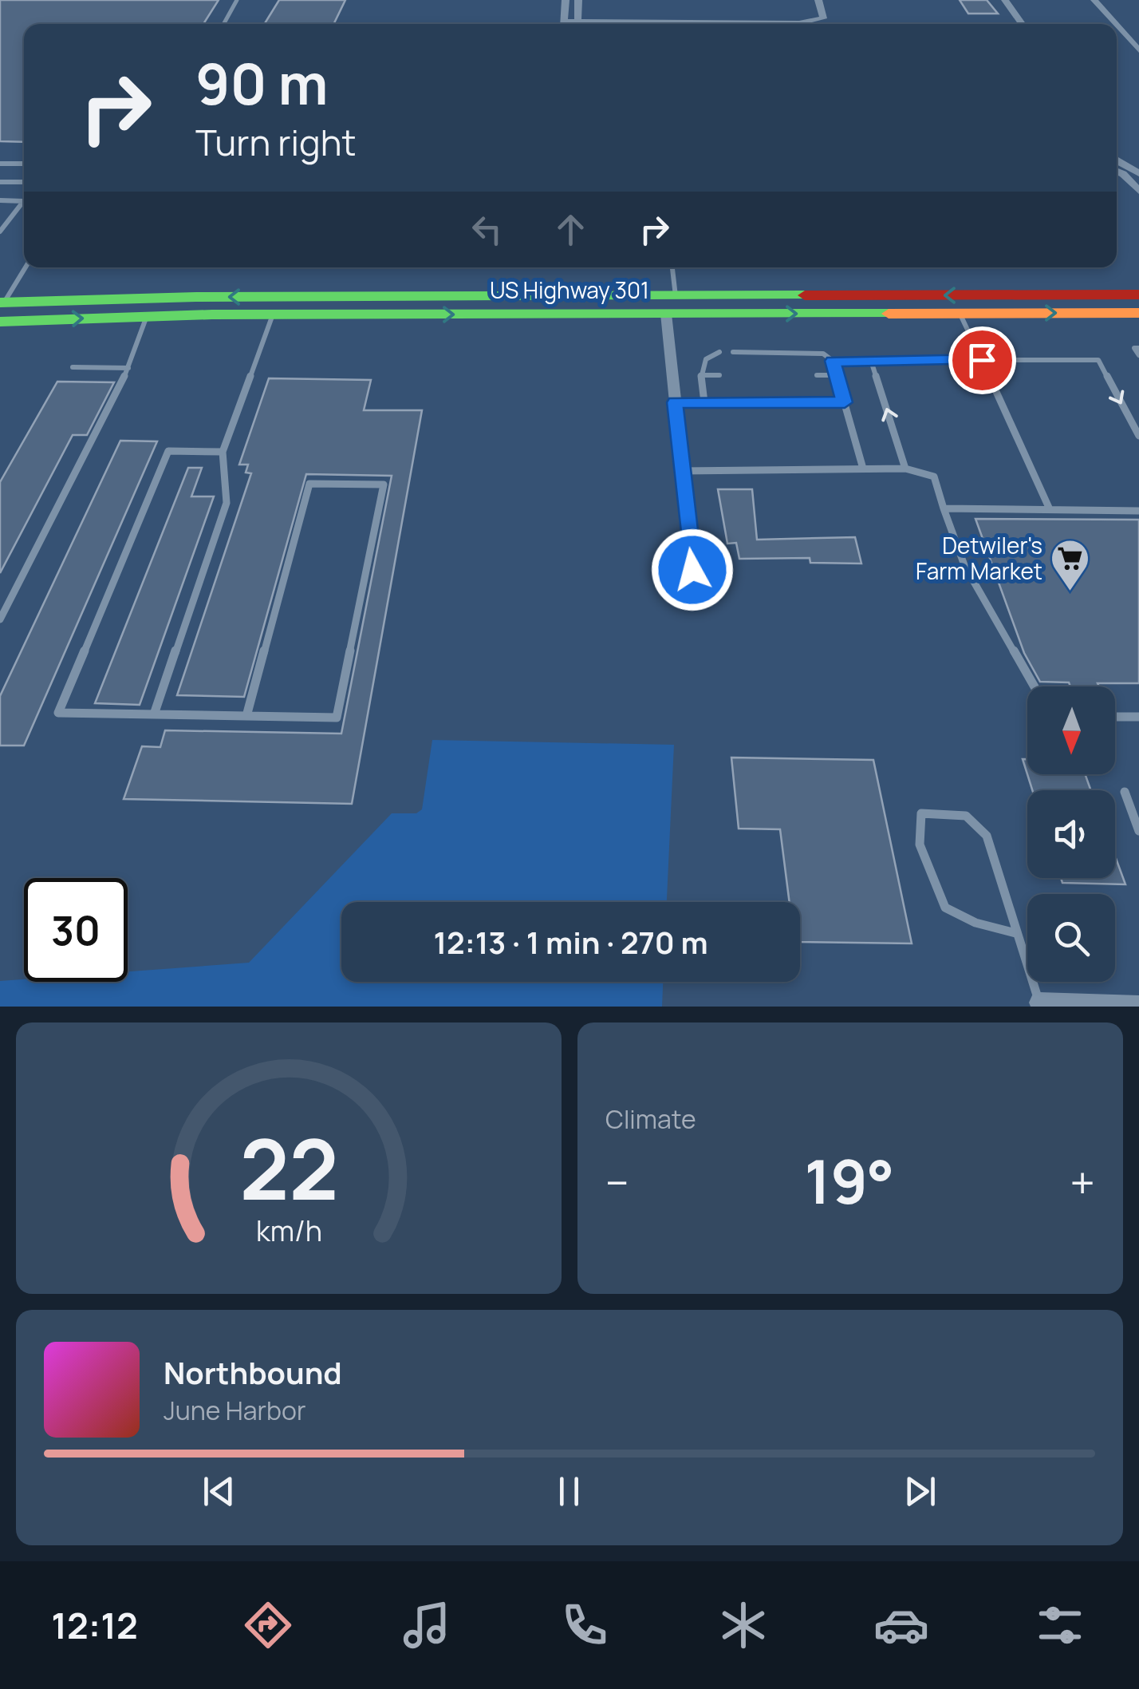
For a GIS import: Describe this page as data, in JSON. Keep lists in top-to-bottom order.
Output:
{
  "streets": {
    "main road": ["US Highway 301"]
  },
  "places": {
    "supermarket": ["Detwiler's Farm Market"]
  },
  "north": "bottom",
  "page": {
    "turn": ["90 m", "Turn right"],
    "limit": "30",
    "trip": "12:13 · 1 min · 270 m",
    "tile": "Climate",
    "heat": ["−", "19°", "+"],
    "song": ["Northbound", "June Harbor"],
    "tabs": "12:12",
    "gauge": ["22", "km/h"]
  }
}
